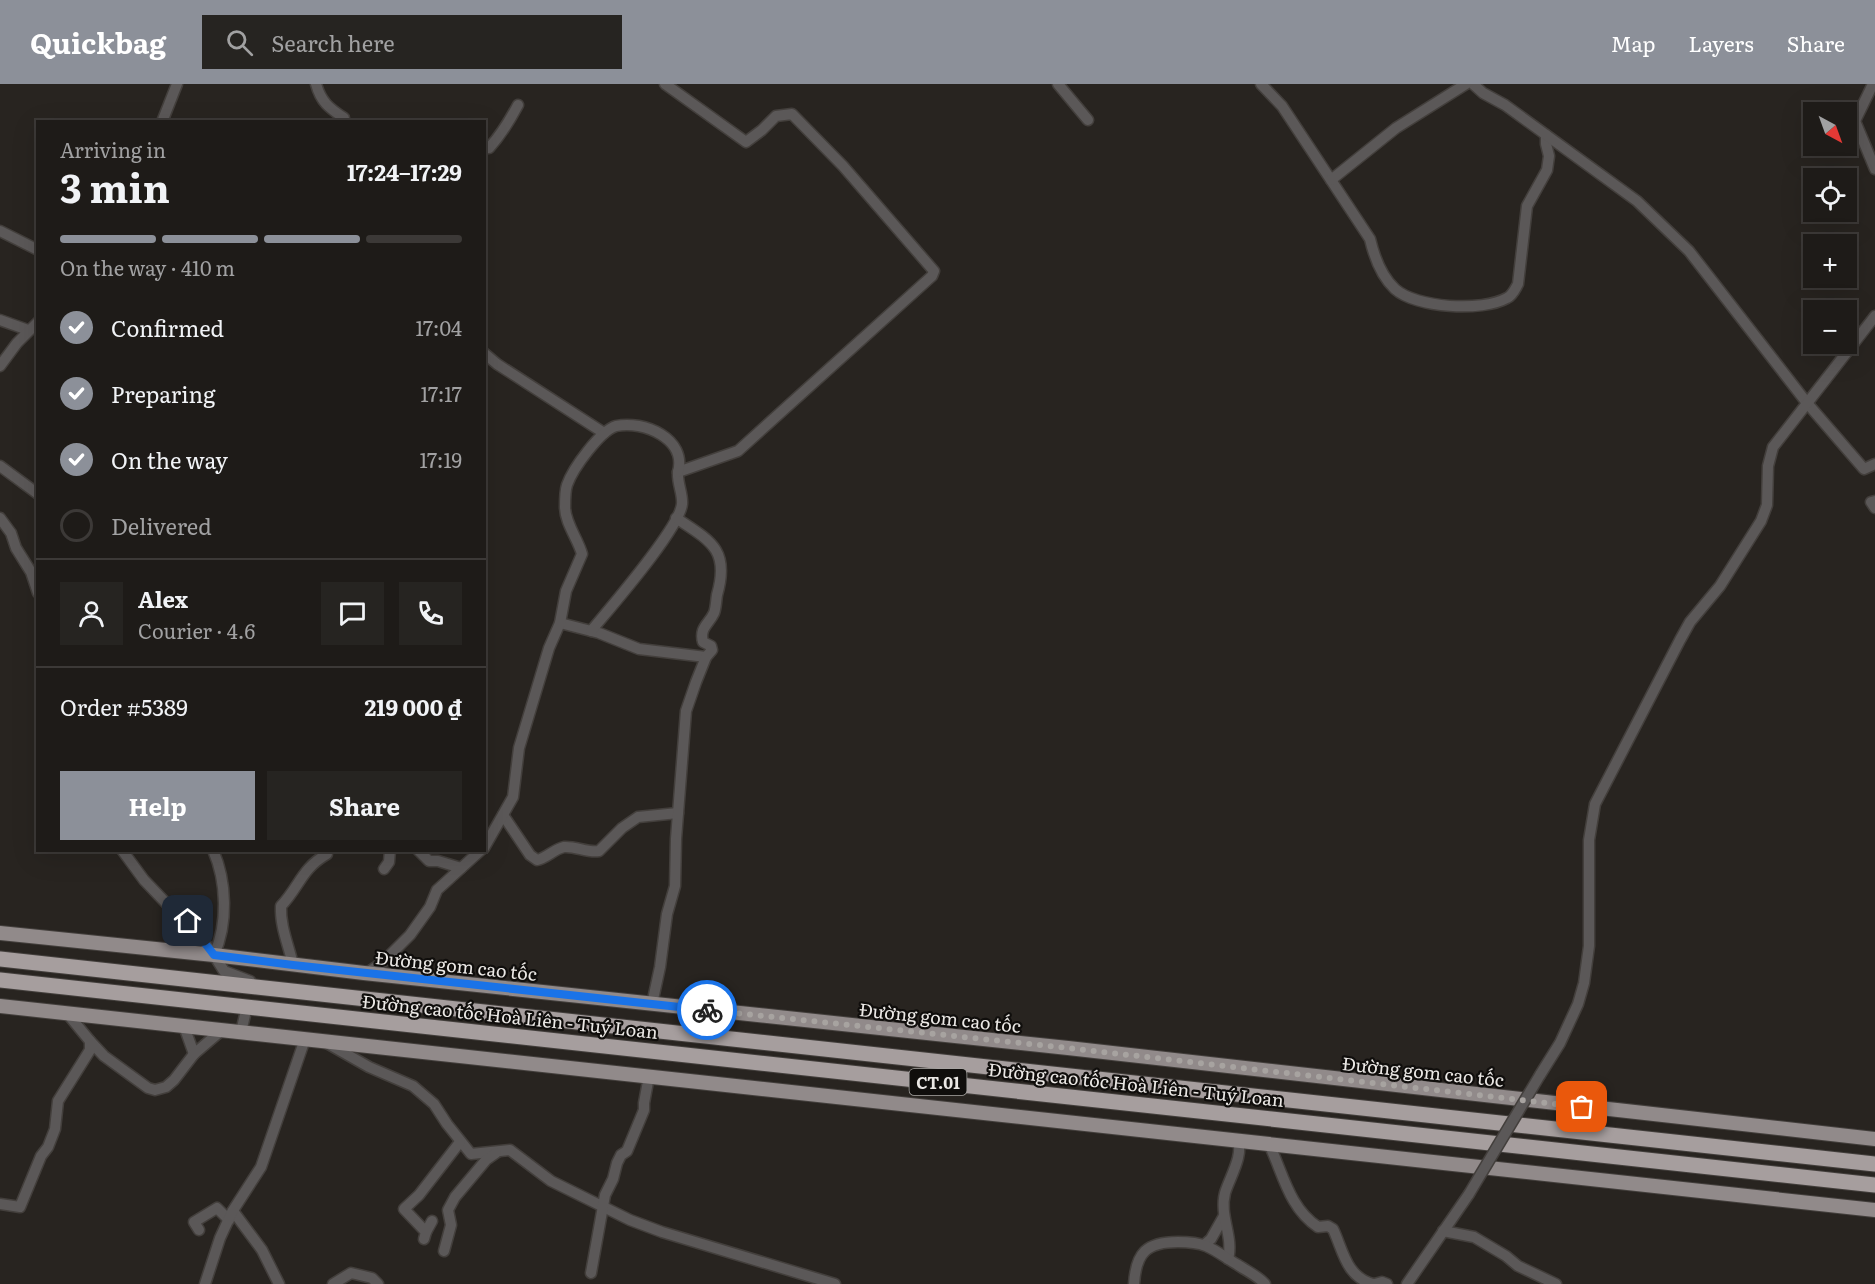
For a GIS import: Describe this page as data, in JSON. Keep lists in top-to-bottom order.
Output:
{
  "streets": {
    "highway": ["Đường cao tốc Hoà Liên - Tuý Loan", "CT.01"],
    "main road": ["Đường gom cao tốc"]
  },
  "north": "bottom right",
  "page": {
    "header": "Quickbag",
    "search": "Search here",
    "nav": ["Map", "Layers", "Share"],
    "map_buttons": ["+", "−"],
    "heading": ["3 min", "Arriving in", "17:24–17:29"],
    "panel": [
      "Alex",
      "Courier · 4.6",
      "Order #5389",
      "219 000 ₫"
    ],
    "bar": "On the way · 410 m",
    "list": [
      ["Confirmed", "17:04"],
      ["Preparing", "17:17"],
      ["On the way", "17:19"],
      "Delivered"
    ],
    "buttons": ["Help", "Share"]
  }
}
